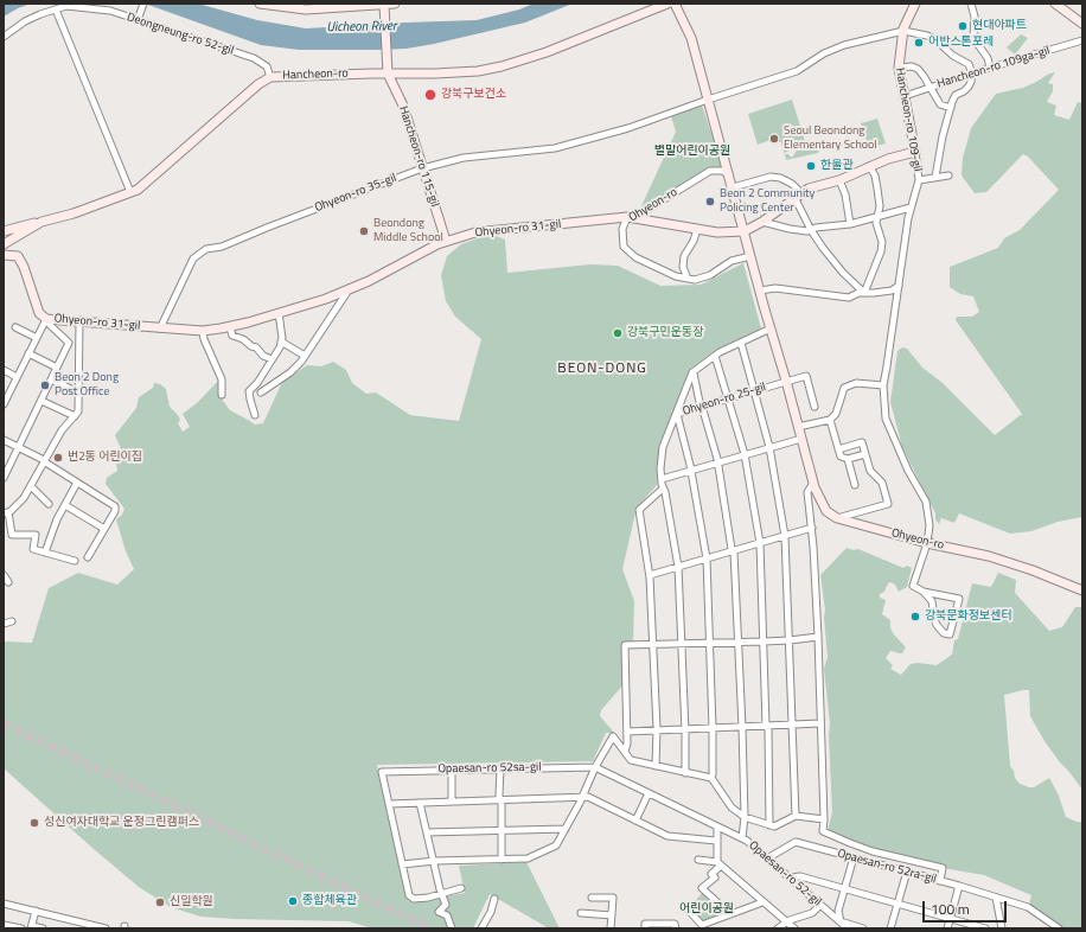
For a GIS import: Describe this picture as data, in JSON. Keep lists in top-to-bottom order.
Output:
{
  "streets": {
    "street": [
      "Deongneung-ro 52-gil",
      "Hancheon-ro 109ga-gil",
      "Hancheon-ro",
      "Hancheon-ro 109-gil",
      "Hancheon-ro 115-gil",
      "Ohyeon-ro 35-gil",
      "Ohyeon-ro",
      "Ohyeon-ro 31-gil",
      "Ohyeon-ro 25-gil",
      "Opaesan-ro 52sa-gil",
      "Opaesan-ro 52ra-gil",
      "Opaesan-ro 52-gil"
    ]
  },
  "crossings": [
    ["Deongneung-ro 52-gil", "Hancheon-ro"],
    ["Hancheon-ro 109ga-gil", "Hancheon-ro 109-gil"],
    ["Hancheon-ro", "Hancheon-ro 115-gil"],
    ["Hancheon-ro 109-gil", "Ohyeon-ro 35-gil"],
    ["Hancheon-ro 109-gil", "Ohyeon-ro"],
    ["Hancheon-ro 115-gil", "Ohyeon-ro 35-gil"],
    ["Hancheon-ro 115-gil", "Ohyeon-ro 31-gil"],
    ["Ohyeon-ro 35-gil", "Ohyeon-ro 31-gil"],
    ["Ohyeon-ro", "Ohyeon-ro 31-gil"],
    ["Opaesan-ro 52sa-gil", "Opaesan-ro 52-gil"],
    ["Opaesan-ro 52ra-gil", "Opaesan-ro 52-gil"]
  ],
  "districts": ["BEON-DONG"],
  "water": ["Uicheon River"],
  "parks": ["별말어린이공원", "어린이공원"],
  "places": [
    "현대아파트",
    "어반스톤포레",
    "강북구보건소",
    "Seoul Beondong Elementary School",
    "한울관",
    "Beon 2 Community Policing Center",
    "Beondong Middle School",
    "강북구민운동장",
    "Beon 2 Dong Post Office",
    "번2동 어린이집",
    "강북문화정보센터",
    "성신여자대학교 운정그린캠퍼스",
    "종합체육관",
    "신일학원"
  ],
  "scale_bar": "100 m"
}
